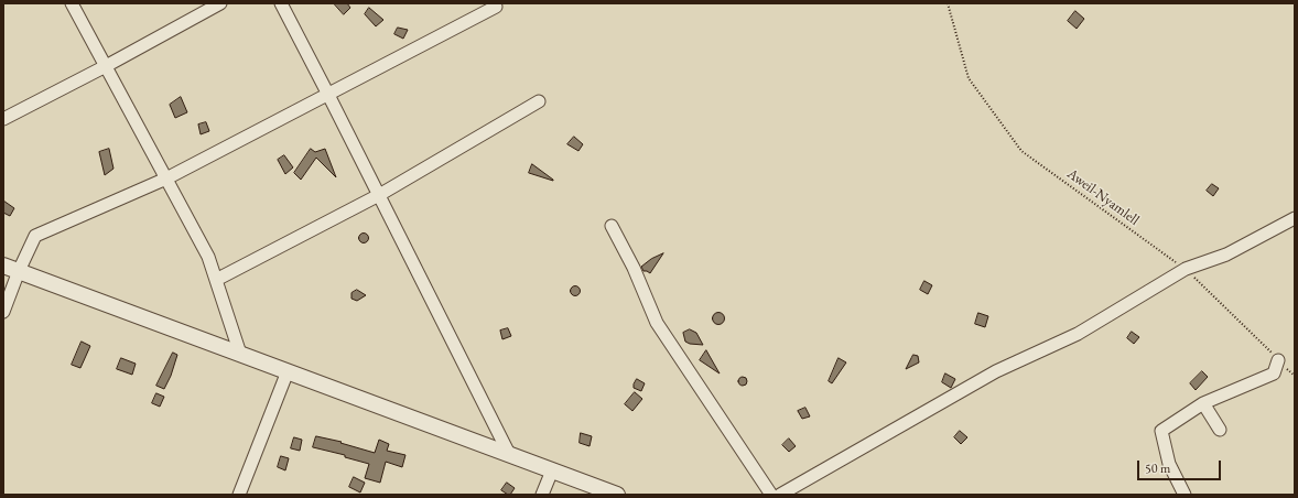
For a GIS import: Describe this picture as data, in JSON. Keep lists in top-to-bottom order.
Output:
{
  "streets": {
    "path": ["Aweil-Nyamlell"]
  },
  "scale_bar": "50 m"
}
